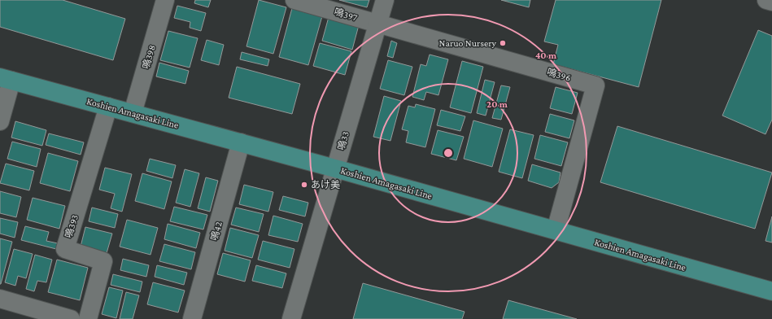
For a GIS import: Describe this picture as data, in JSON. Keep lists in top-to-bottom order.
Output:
{
  "streets": {
    "main road": ["Koshien Amagasaki Line"],
    "street": [
      "鳴397",
      "鳴398",
      "鳴396",
      "鳴33",
      "鳴393",
      "鳴42"
    ]
  },
  "crossings": [
    ["鳴397", "鳴396"],
    ["鳴397", "鳴33"],
    ["鳴398", "Koshien Amagasaki Line"],
    ["鳴396", "Koshien Amagasaki Line"],
    ["鳴396", "鳴33"],
    ["Koshien Amagasaki Line", "鳴33"],
    ["Koshien Amagasaki Line", "鳴393"],
    ["Koshien Amagasaki Line", "鳴42"]
  ],
  "places": ["Naruo Nursery", "あけ美"],
  "rings": ["40 m", "20 m"]
}
